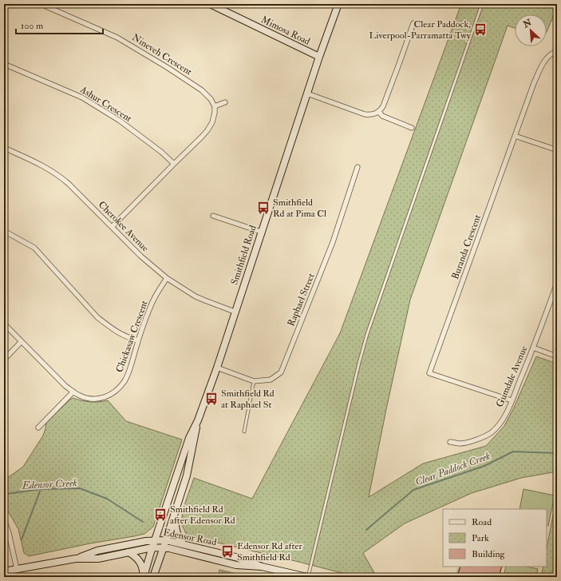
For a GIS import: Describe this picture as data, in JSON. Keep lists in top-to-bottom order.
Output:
{
  "streets": {
    "main road": ["Mimosa Road", "Smithfield Road", "Edensor Road"],
    "street": [
      "Nineveh Crescent",
      "Ashur Crescent",
      "Cherokee Avenue",
      "Buranda Crescent",
      "Raphael Street",
      "Chickasaw Crescent",
      "Gumdale Avenue"
    ]
  },
  "crossings": [
    ["Mimosa Road", "Smithfield Road"],
    ["Cherokee Avenue", "Smithfield Road"],
    ["Cherokee Avenue", "Chickasaw Crescent"],
    ["Buranda Crescent", "Gumdale Avenue"],
    ["Smithfield Road", "Raphael Street"],
    ["Smithfield Road", "Edensor Road"]
  ],
  "water": ["Clear Paddock Creek", "Edensor Creek"],
  "places": {
    "bus stop": [
      "Clear Paddock, Liverpool-Parramatta Twy",
      "Smithfield Rd at Pima Cl",
      "Smithfield Rd at Raphael St",
      "Smithfield Rd after Edensor Rd",
      "Edensor Rd after Smithfield Rd"
    ]
  },
  "legend": ["Road", "Park", "Building"],
  "scale_bar": "100 m",
  "north": "top left"
}
